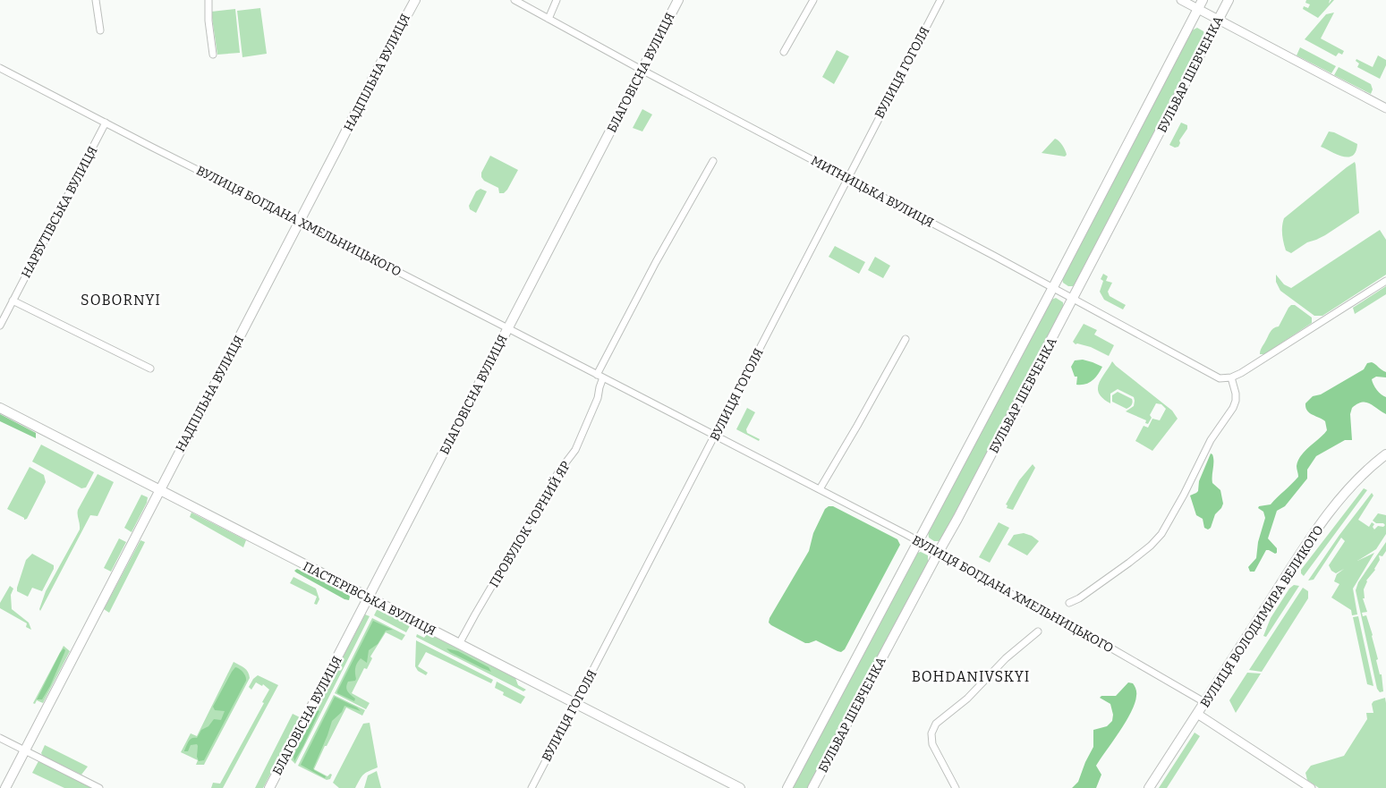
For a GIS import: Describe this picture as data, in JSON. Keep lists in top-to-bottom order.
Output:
{
  "streets": {
    "main road": [
      "НАДПІЛЬНА ВУЛИЦЯ",
      "БЛАГОВІСНА ВУЛИЦЯ",
      "БУЛЬВАР ШЕВЧЕНКА",
      "ПАСТЕРІВСЬКА ВУЛИЦЯ",
      "ВУЛИЦЯ ВОЛОДИМИРА ВЕЛИКОГО"
    ],
    "street": [
      "ВУЛИЦЯ ГОГОЛЯ",
      "МИТНИЦЬКА ВУЛИЦЯ",
      "НАРБУТІВСЬКА ВУЛИЦЯ",
      "ВУЛИЦЯ БОГДАНА ХМЕЛЬНИЦЬКОГО",
      "ПРОВУЛОК ЧОРНИЙ ЯР"
    ]
  },
  "crossings": [
    ["НАДПІЛЬНА ВУЛИЦЯ", "ВУЛИЦЯ БОГДАНА ХМЕЛЬНИЦЬКОГО"],
    ["НАДПІЛЬНА ВУЛИЦЯ", "ПАСТЕРІВСЬКА ВУЛИЦЯ"],
    ["БЛАГОВІСНА ВУЛИЦЯ", "МИТНИЦЬКА ВУЛИЦЯ"],
    ["БЛАГОВІСНА ВУЛИЦЯ", "ВУЛИЦЯ БОГДАНА ХМЕЛЬНИЦЬКОГО"],
    ["БЛАГОВІСНА ВУЛИЦЯ", "ПАСТЕРІВСЬКА ВУЛИЦЯ"],
    ["ВУЛИЦЯ ГОГОЛЯ", "МИТНИЦЬКА ВУЛИЦЯ"],
    ["ВУЛИЦЯ ГОГОЛЯ", "ВУЛИЦЯ БОГДАНА ХМЕЛЬНИЦЬКОГО"],
    ["ВУЛИЦЯ ГОГОЛЯ", "ПАСТЕРІВСЬКА ВУЛИЦЯ"],
    ["БУЛЬВАР ШЕВЧЕНКА", "МИТНИЦЬКА ВУЛИЦЯ"],
    ["БУЛЬВАР ШЕВЧЕНКА", "ВУЛИЦЯ БОГДАНА ХМЕЛЬНИЦЬКОГО"],
    ["НАРБУТІВСЬКА ВУЛИЦЯ", "ВУЛИЦЯ БОГДАНА ХМЕЛЬНИЦЬКОГО"],
    ["ВУЛИЦЯ БОГДАНА ХМЕЛЬНИЦЬКОГО", "ПРОВУЛОК ЧОРНИЙ ЯР"],
    ["ВУЛИЦЯ БОГДАНА ХМЕЛЬНИЦЬКОГО", "ВУЛИЦЯ ВОЛОДИМИРА ВЕЛИКОГО"],
    ["ПРОВУЛОК ЧОРНИЙ ЯР", "ПАСТЕРІВСЬКА ВУЛИЦЯ"]
  ],
  "districts": ["SOBORNYI", "BOHDANIVSKYI"]
}
